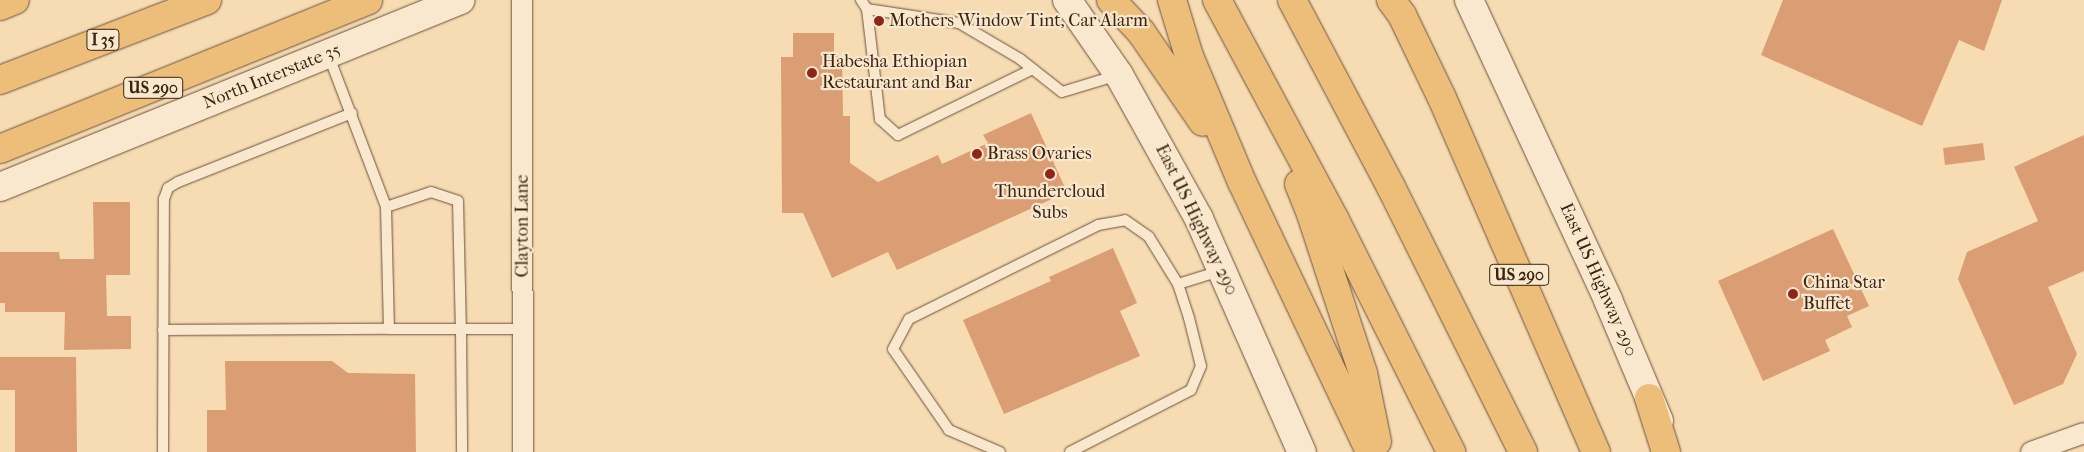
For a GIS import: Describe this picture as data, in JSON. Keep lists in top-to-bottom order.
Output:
{
  "streets": {
    "highway": ["I 35", "US 290"],
    "main road": ["North Interstate 35", "East US Highway 290"],
    "street": ["Clayton Lane"]
  },
  "places": [
    "Mothers Window Tint, Car Alarm",
    "Habesha Ethiopian Restaurant and Bar",
    "Brass Ovaries",
    "Thundercloud Subs",
    "China Star Buffet"
  ]
}
